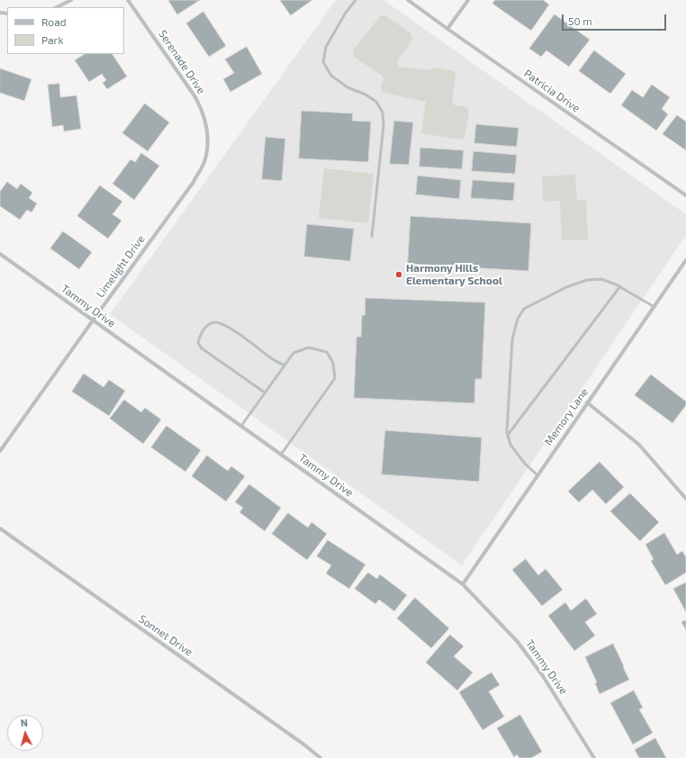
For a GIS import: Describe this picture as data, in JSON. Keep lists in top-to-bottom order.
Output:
{
  "streets": {
    "street": [
      "Serenade Drive",
      "Patricia Drive",
      "Limelight Drive",
      "Tammy Drive",
      "Memory Lane",
      "Sonnet Drive"
    ]
  },
  "crossings": [
    ["Serenade Drive", "Limelight Drive"],
    ["Limelight Drive", "Tammy Drive"],
    ["Tammy Drive", "Memory Lane"]
  ],
  "places": ["Harmony Hills Elementary School"],
  "legend": ["Road", "Park"],
  "scale_bar": "50 m",
  "north": "top"
}
